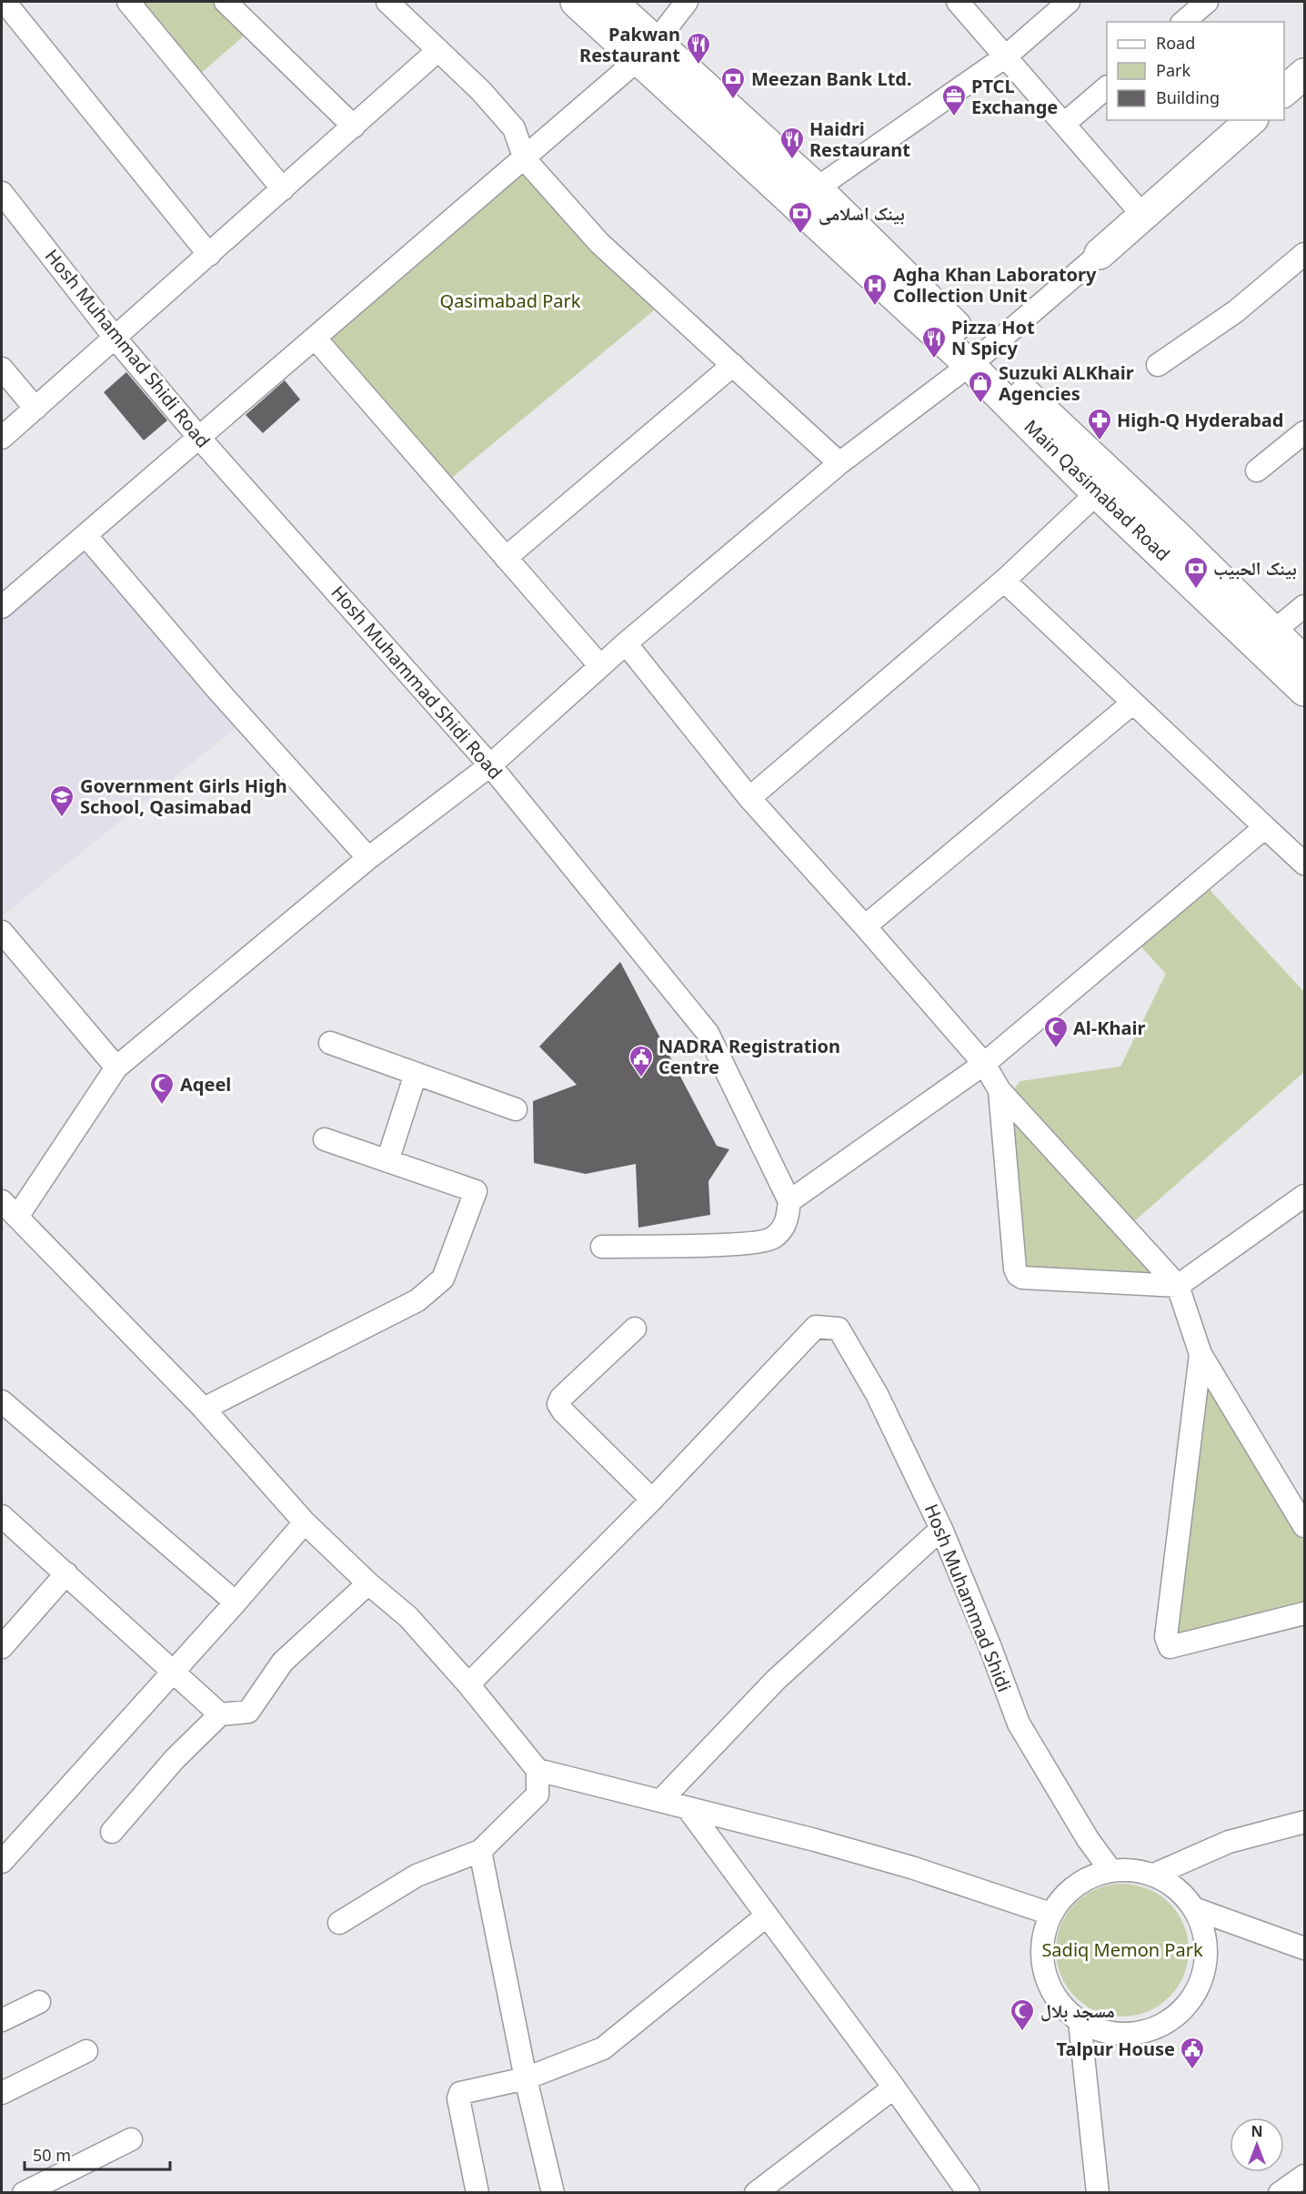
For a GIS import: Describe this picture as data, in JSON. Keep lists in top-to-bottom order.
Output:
{
  "streets": {
    "main road": ["Main Qasimabad Road"],
    "street": ["Hosh Muhammad Shidi Road", "Hosh Muhammad Shidi"]
  },
  "parks": ["Qasimabad Park", "Sadiq Memon Park"],
  "places": {
    "restaurant": ["Pakwan Restaurant", "Haidri Restaurant", "Pizza Hot N Spicy"],
    "bank": ["Meezan Bank Ltd.", "بینک اسلامی", "بينک الحبيب"],
    "office": ["PTCL Exchange"],
    "hospital": ["Agha Khan Laboratory Collection Unit"],
    "shop": ["Suzuki ALKhair Agencies"],
    "pharmacy": ["High-Q Hyderabad"],
    "school or university": ["Government Girls High School, Qasimabad"],
    "mosque": ["Al-Khair", "Aqeel", "مسجد بلال"],
    "public building": ["NADRA Registration Centre", "Talpur House"]
  },
  "legend": ["Road", "Park", "Building"],
  "scale_bar": "50 m",
  "north": "top"
}
